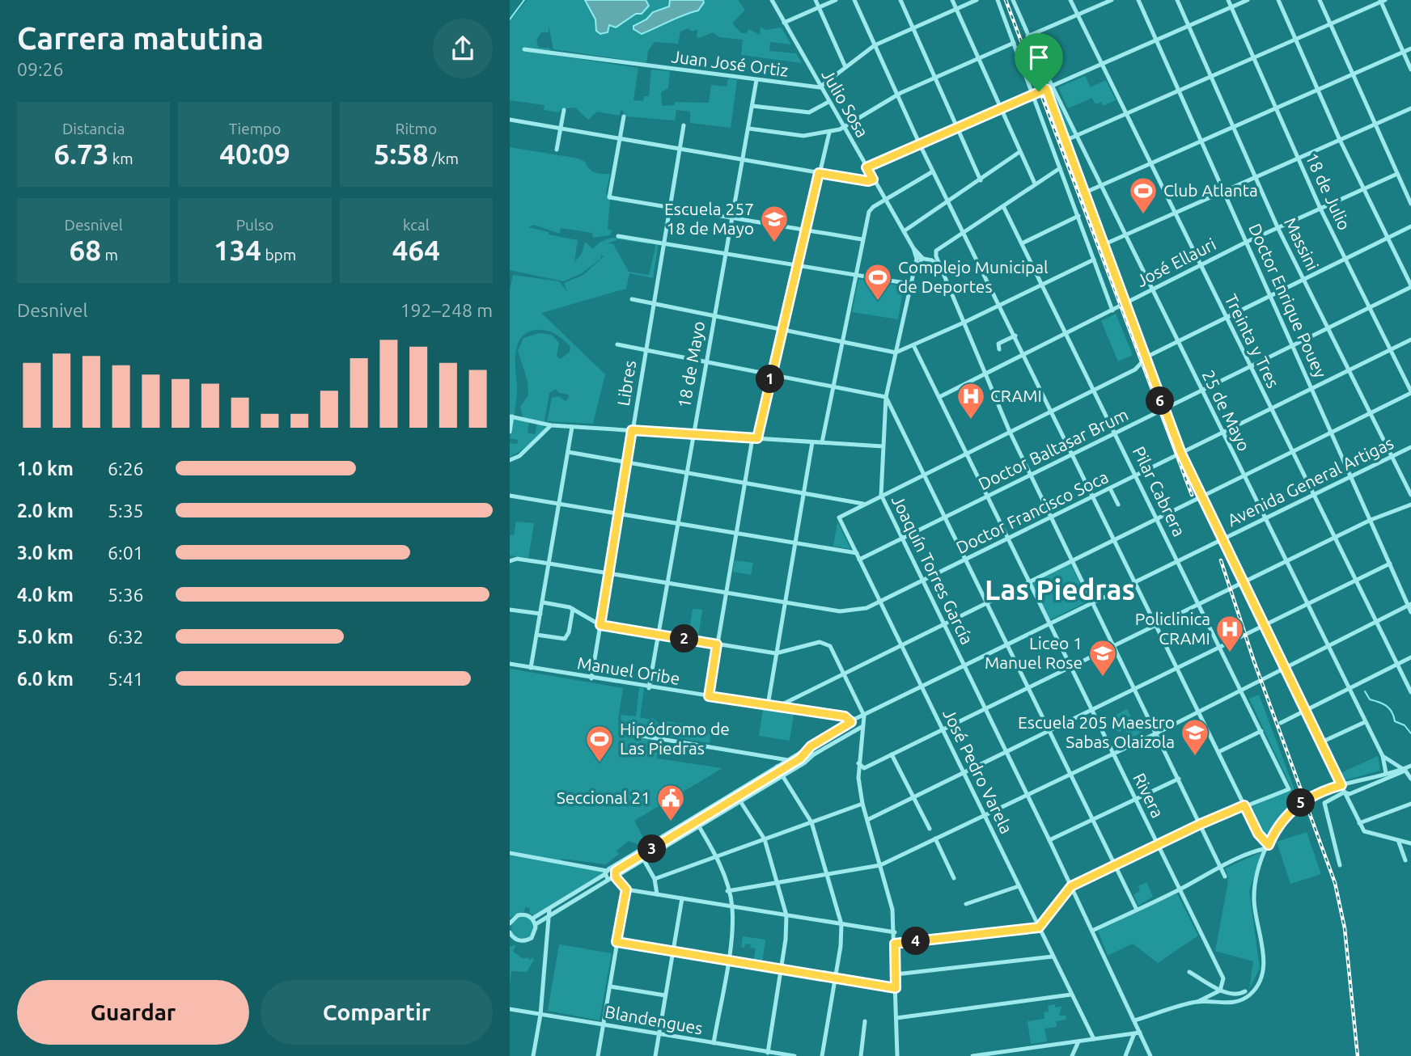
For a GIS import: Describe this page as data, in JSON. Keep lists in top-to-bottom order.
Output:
{
  "streets": {
    "street": [
      "Juan José Ortiz",
      "Julio Sosa",
      "18 de Julio",
      "Massini",
      "José Ellauri",
      "Doctor Enrique Pouey",
      "Treinta y Tres",
      "18 de Mayo",
      "Libres",
      "25 de Mayo",
      "Doctor Baltasar Brum",
      "Avenida General Artigas",
      "Pilar Cabrera",
      "Doctor Francisco Soca",
      "Joaquín Torres García",
      "Manuel Oribe",
      "José Pedro Varela",
      "Rivera",
      "Blandengues"
    ]
  },
  "crossings": [
    ["Juan José Ortiz", "Julio Sosa"],
    ["Juan José Ortiz", "18 de Mayo"],
    ["Julio Sosa", "Joaquín Torres García"],
    ["18 de Julio", "José Ellauri"],
    ["18 de Julio", "Doctor Baltasar Brum"],
    ["18 de Julio", "Doctor Francisco Soca"],
    ["Massini", "José Ellauri"],
    ["Massini", "Doctor Baltasar Brum"],
    ["Massini", "Avenida General Artigas"],
    ["Massini", "Doctor Francisco Soca"],
    ["José Ellauri", "Doctor Enrique Pouey"],
    ["José Ellauri", "Treinta y Tres"],
    ["José Ellauri", "25 de Mayo"],
    ["José Ellauri", "Pilar Cabrera"],
    ["José Ellauri", "Rivera"],
    ["Doctor Enrique Pouey", "Doctor Baltasar Brum"],
    ["Doctor Enrique Pouey", "Avenida General Artigas"],
    ["Doctor Enrique Pouey", "Doctor Francisco Soca"],
    ["Treinta y Tres", "Doctor Baltasar Brum"],
    ["Treinta y Tres", "Avenida General Artigas"],
    ["Treinta y Tres", "Doctor Francisco Soca"],
    ["18 de Mayo", "Doctor Francisco Soca"],
    ["18 de Mayo", "Manuel Oribe"],
    ["Libres", "Doctor Francisco Soca"],
    ["Libres", "Manuel Oribe"],
    ["25 de Mayo", "Doctor Baltasar Brum"],
    ["25 de Mayo", "Avenida General Artigas"],
    ["25 de Mayo", "Doctor Francisco Soca"],
    ["Doctor Baltasar Brum", "Pilar Cabrera"],
    ["Doctor Baltasar Brum", "Joaquín Torres García"],
    ["Doctor Baltasar Brum", "José Pedro Varela"],
    ["Doctor Baltasar Brum", "Rivera"],
    ["Avenida General Artigas", "Pilar Cabrera"],
    ["Avenida General Artigas", "Joaquín Torres García"],
    ["Avenida General Artigas", "Manuel Oribe"],
    ["Avenida General Artigas", "José Pedro Varela"],
    ["Avenida General Artigas", "Rivera"],
    ["Pilar Cabrera", "Doctor Francisco Soca"],
    ["Doctor Francisco Soca", "Joaquín Torres García"],
    ["Doctor Francisco Soca", "José Pedro Varela"],
    ["Doctor Francisco Soca", "Rivera"]
  ],
  "districts": ["Las Piedras"],
  "places": {
    "sports": ["Club Atlanta", "Complejo Municipal de Deportes", "Hipódromo de Las Piedras"],
    "school or university": ["Escuela 257 18 de Mayo", "Liceo 1 Manuel Rose", "Escuela 205 Maestro Sabas Olaizola"],
    "hospital": ["CRAMI", "Policlinica CRAMI"],
    "public building": ["Seccional 21"]
  },
  "page": {
    "heading": ["Carrera matutina", "09:26"],
    "stats": [
      ["Distancia", "6.73 km"],
      ["Tiempo", "40:09"],
      ["Ritmo", "5:58 /km"],
      ["Desnivel", "68 m"],
      ["Pulso", "134 bpm"],
      ["kcal", "464"]
    ],
    "chart": ["Desnivel", "192–248 m"],
    "pins": [
      "1",
      "6",
      "2",
      "5",
      "3",
      "4"
    ],
    "list": [
      {
        "name": "1.0 km",
        "note": "6:26"
      },
      {
        "name": "2.0 km",
        "note": "5:35"
      },
      {
        "name": "3.0 km",
        "note": "6:01"
      },
      {
        "name": "4.0 km",
        "note": "5:36"
      },
      {
        "name": "5.0 km",
        "note": "6:32"
      },
      {
        "name": "6.0 km",
        "note": "5:41"
      }
    ],
    "buttons": ["Guardar", "Compartir"]
  }
}
